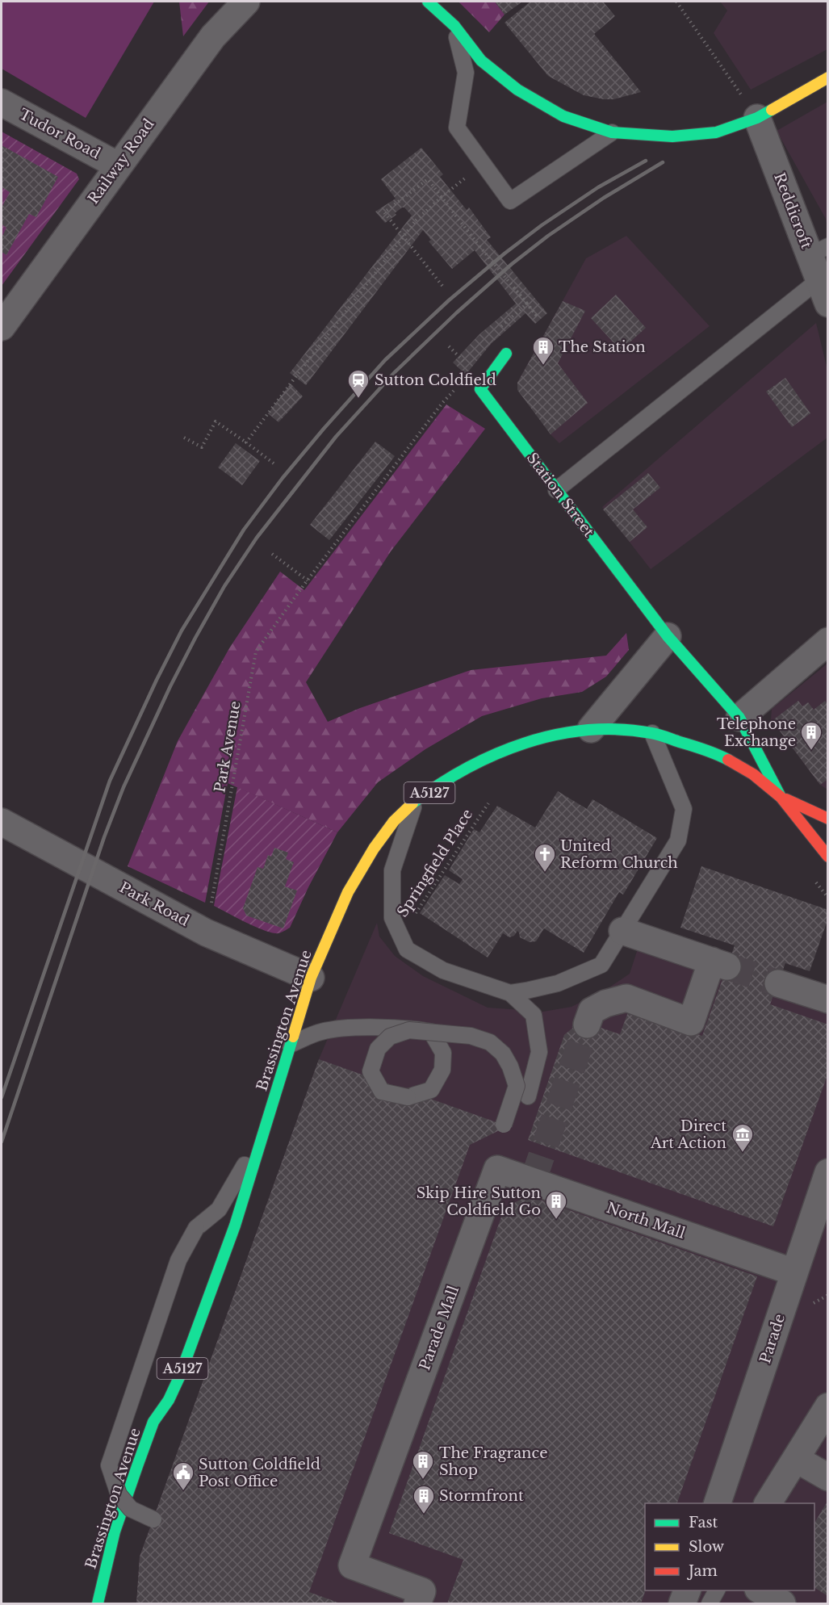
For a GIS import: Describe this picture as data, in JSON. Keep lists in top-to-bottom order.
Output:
{
  "streets": {
    "main road": ["Station Street", "A5127", "Brassington Avenue"],
    "street": [
      "Tudor Road",
      "Railway Road",
      "Reddicroft",
      "Park Road",
      "North Mall",
      "Parade Mall",
      "Parade"
    ],
    "path": ["Park Avenue", "Springfield Place"]
  },
  "crossings": [
    ["Tudor Road", "Railway Road"],
    ["Station Street", "A5127"],
    ["Station Street", "Brassington Avenue"],
    ["Park Avenue", "Park Road"],
    ["A5127", "Brassington Avenue"],
    ["Park Road", "Brassington Avenue"],
    ["North Mall", "Parade Mall"],
    ["North Mall", "Parade"]
  ],
  "places": {
    "building": [
      "The Station",
      "Telephone Exchange",
      "Skip Hire Sutton Coldfield Go",
      "The Fragrance Shop",
      "Stormfront"
    ],
    "station": ["Sutton Coldfield"],
    "church": ["United Reform Church"],
    "museum": ["Direct Art Action"],
    "public building": ["Sutton Coldfield Post Office"]
  },
  "legend": ["Fast", "Slow", "Jam"]
}
